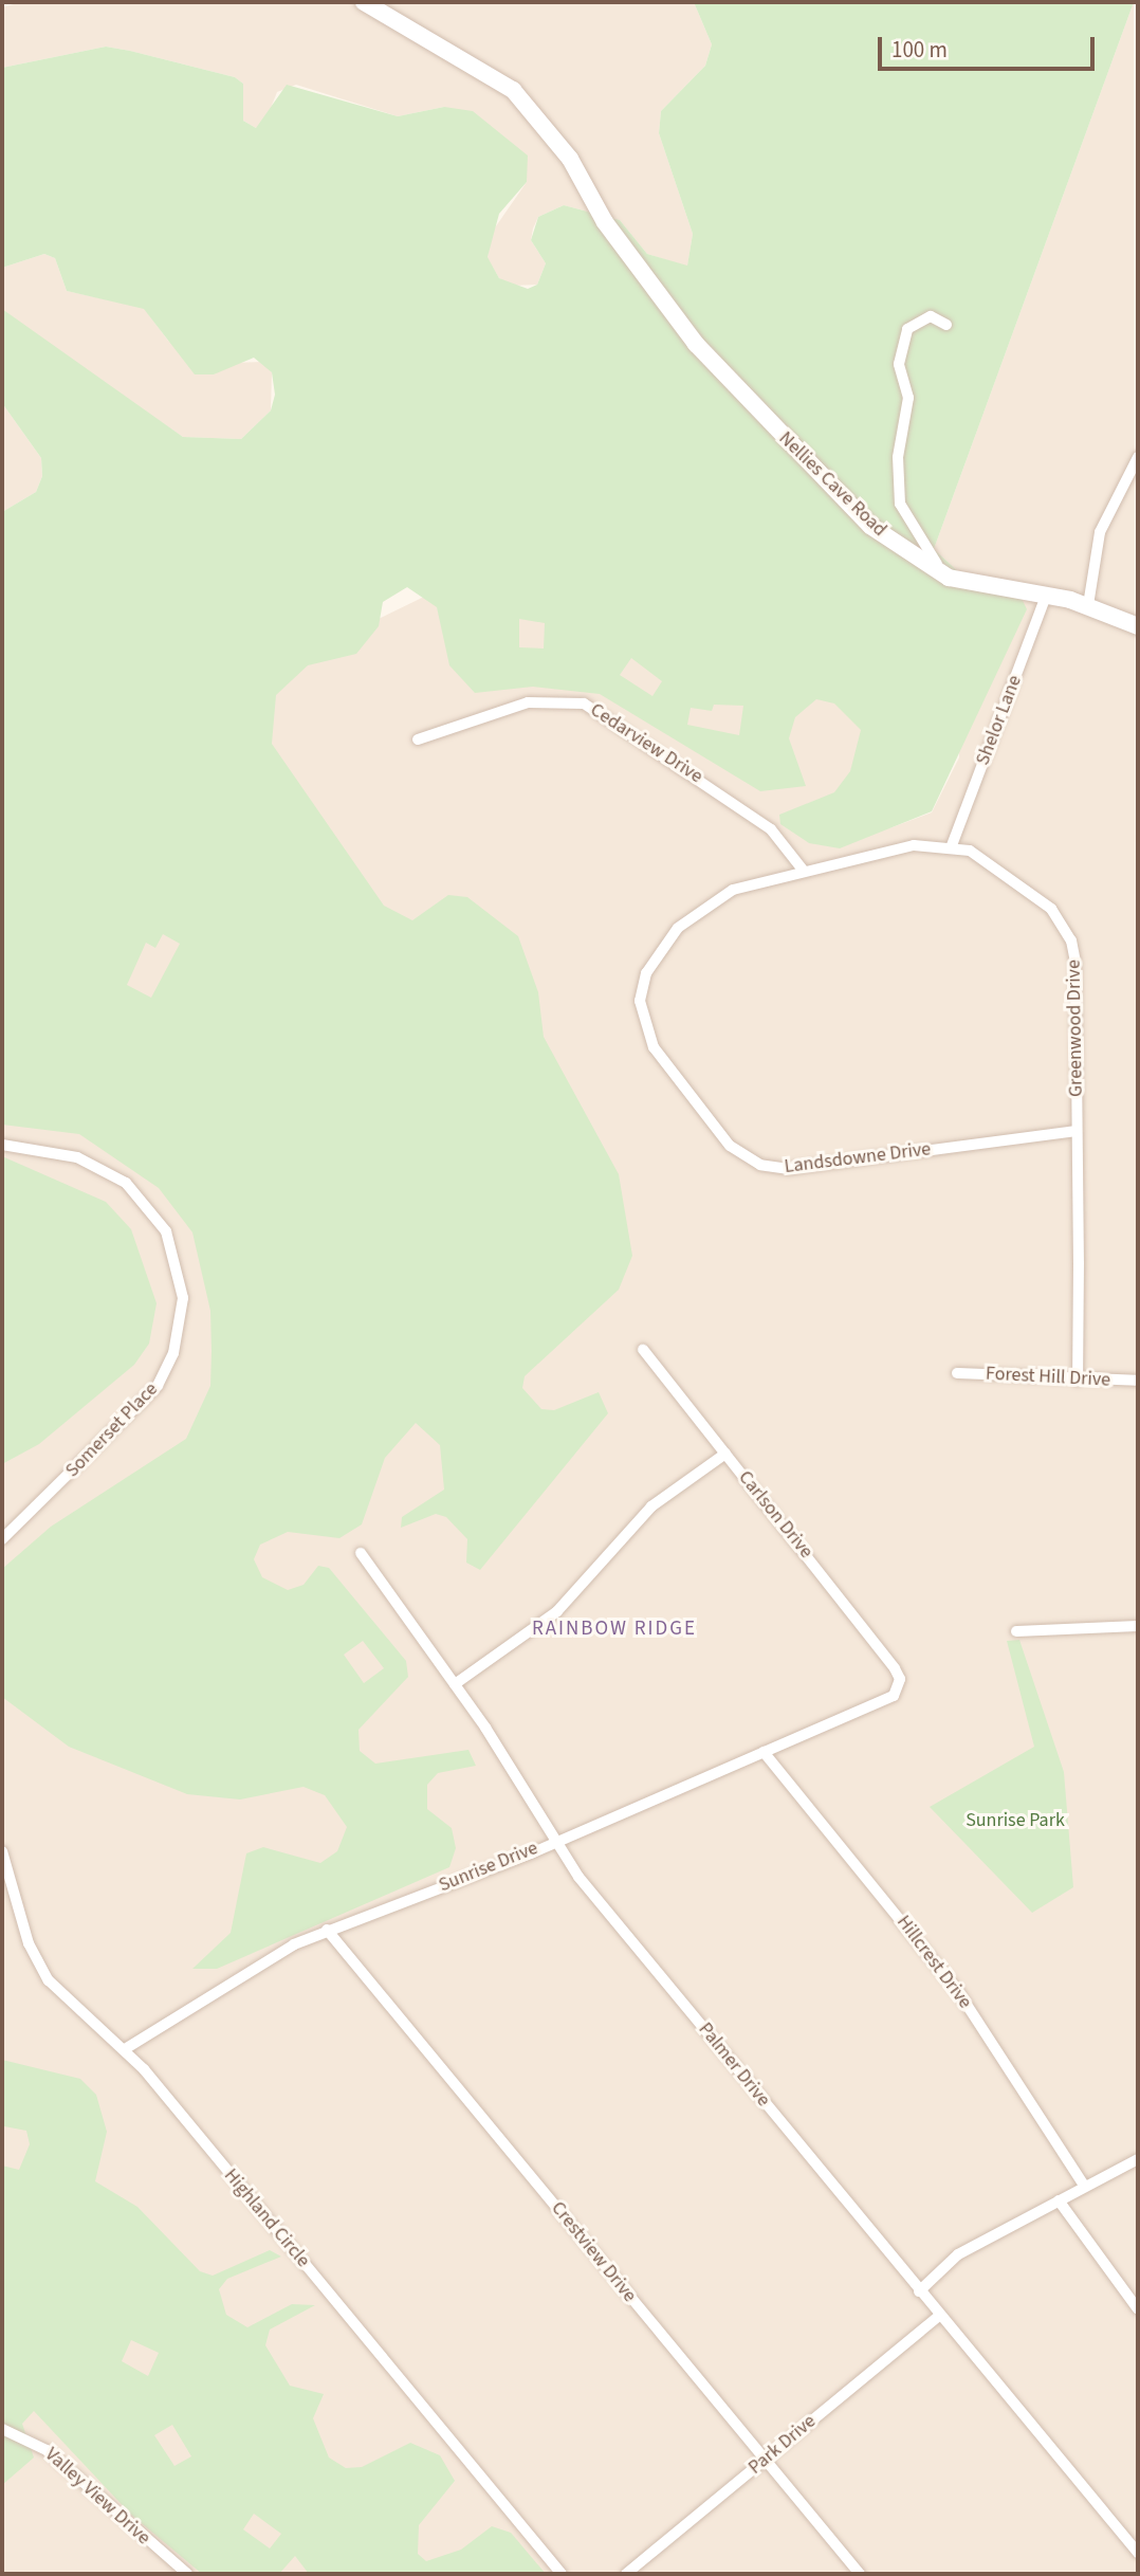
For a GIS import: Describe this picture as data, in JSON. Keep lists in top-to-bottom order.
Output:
{
  "streets": {
    "street": [
      "Nellies Cave Road",
      "Shelor Lane",
      "Cedarview Drive",
      "Greenwood Drive",
      "Landsdowne Drive",
      "Forest Hill Drive",
      "Somerset Place",
      "Carlson Drive",
      "Sunrise Drive",
      "Hillcrest Drive",
      "Palmer Drive",
      "Highland Circle",
      "Crestview Drive",
      "Park Drive",
      "Valley View Drive"
    ]
  },
  "crossings": [
    ["Nellies Cave Road", "Shelor Lane"],
    ["Shelor Lane", "Greenwood Drive"],
    ["Cedarview Drive", "Greenwood Drive"],
    ["Cedarview Drive", "Landsdowne Drive"],
    ["Greenwood Drive", "Landsdowne Drive"],
    ["Greenwood Drive", "Forest Hill Drive"],
    ["Carlson Drive", "Sunrise Drive"],
    ["Sunrise Drive", "Hillcrest Drive"],
    ["Sunrise Drive", "Palmer Drive"],
    ["Sunrise Drive", "Highland Circle"],
    ["Sunrise Drive", "Crestview Drive"],
    ["Palmer Drive", "Park Drive"],
    ["Crestview Drive", "Park Drive"]
  ],
  "districts": ["RAINBOW RIDGE"],
  "parks": ["Sunrise Park"],
  "scale_bar": "100 m"
}
